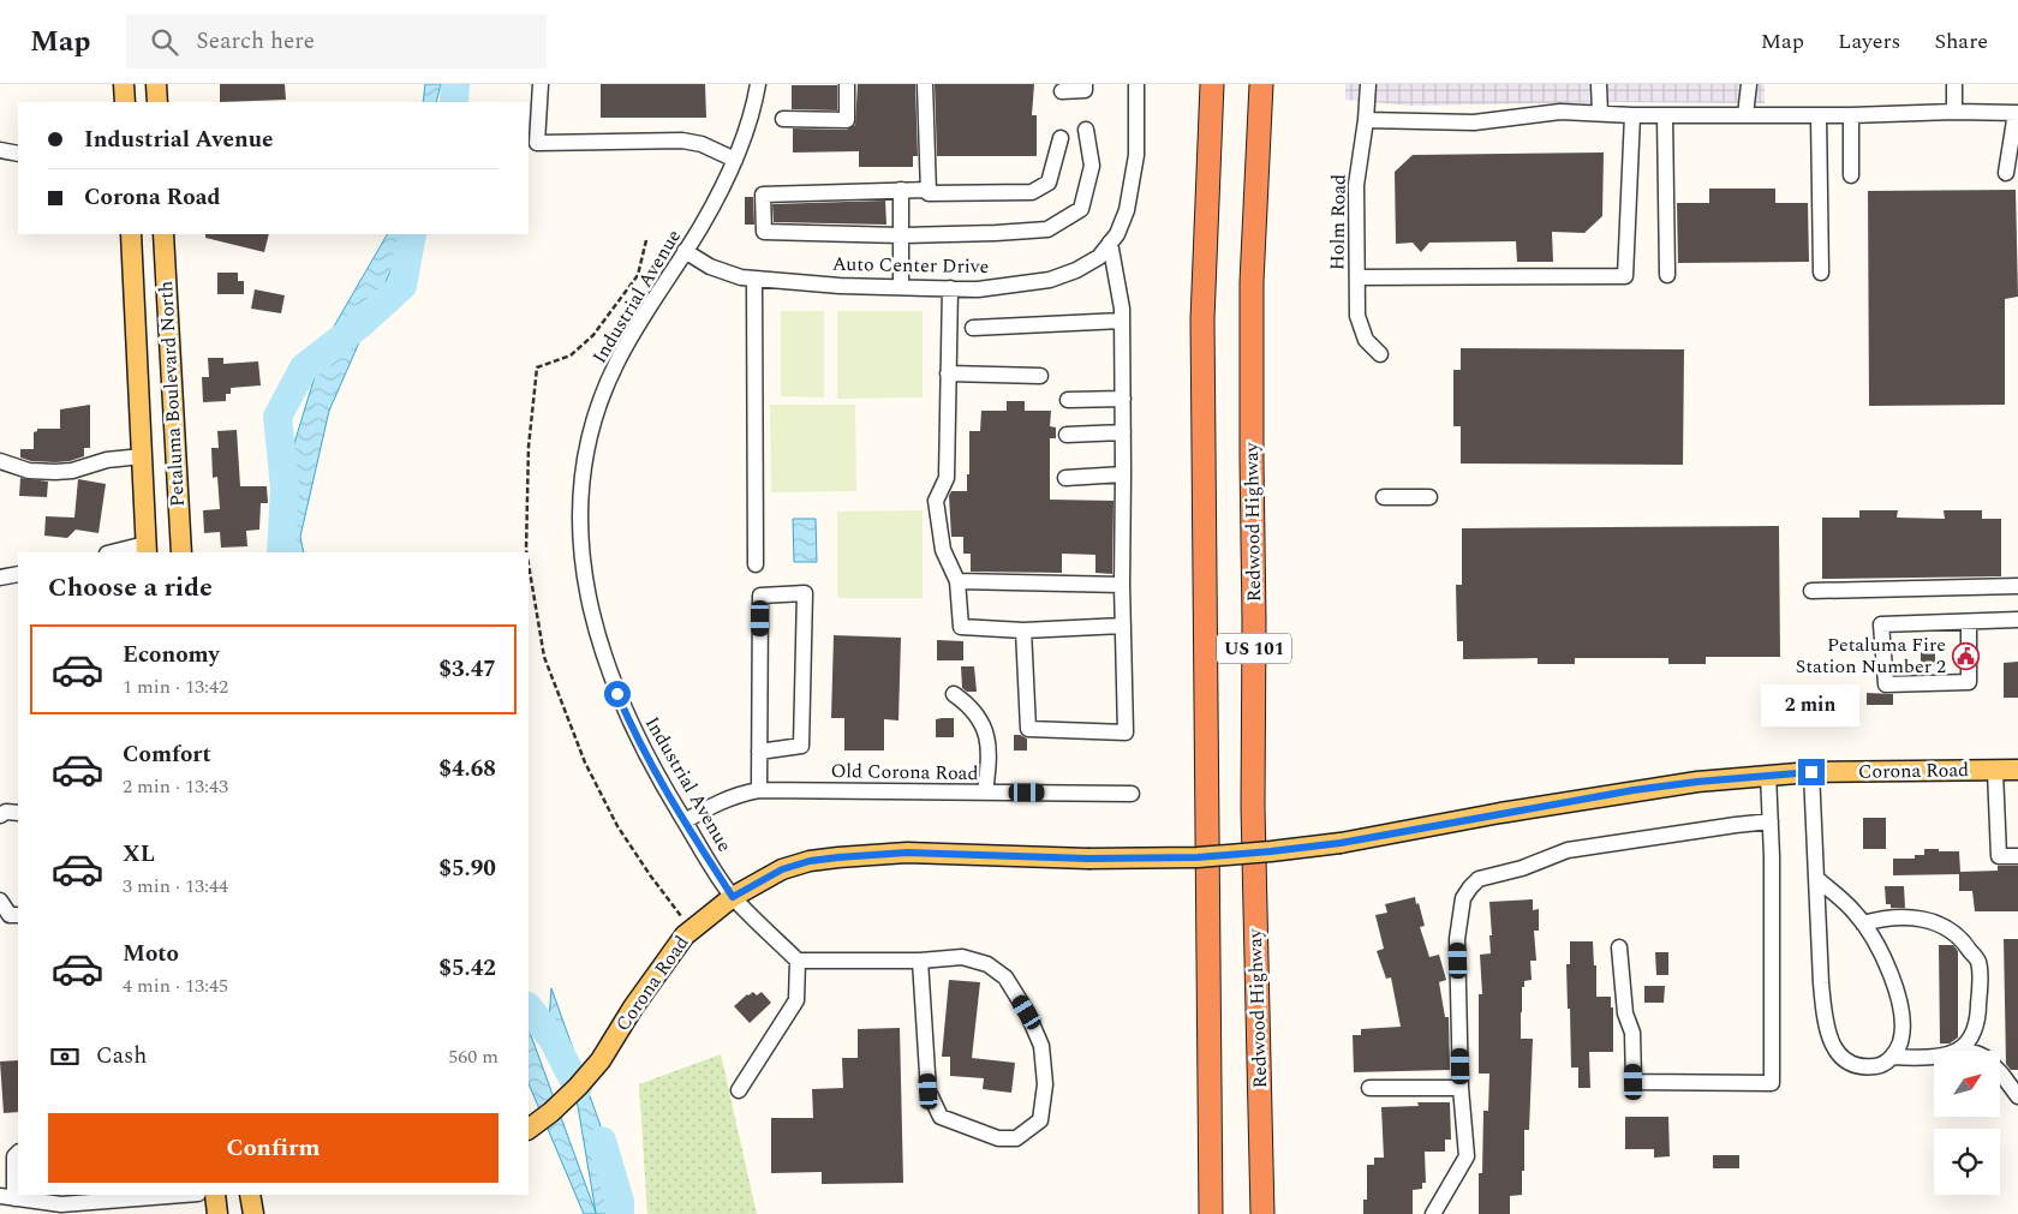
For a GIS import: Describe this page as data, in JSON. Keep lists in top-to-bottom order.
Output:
{
  "streets": {
    "highway": ["Redwood Highway", "US 101"],
    "main road": ["Petaluma Boulevard North", "Corona Road"],
    "street": [
      "Holm Road",
      "Auto Center Drive",
      "Industrial Avenue",
      "Old Corona Road"
    ]
  },
  "crossings": [
    ["Auto Center Drive", "Industrial Avenue"],
    ["Industrial Avenue", "Corona Road"],
    ["Industrial Avenue", "Old Corona Road"]
  ],
  "places": {
    "public building": ["Petaluma Fire Station Number 2"]
  },
  "north": "top right",
  "page": {
    "header": "Map",
    "search": "Search here",
    "nav": ["Map", "Layers", "Share"],
    "banner": ["Industrial Avenue", "Corona Road"],
    "heading": "Choose a ride",
    "list": [
      {
        "name": "Economy",
        "note": "1 min · 13:42",
        "value": "$3.47"
      },
      {
        "name": "Comfort",
        "note": "2 min · 13:43",
        "value": "$4.68"
      },
      {
        "name": "XL",
        "note": "3 min · 13:44",
        "value": "$5.90"
      },
      {
        "name": "Moto",
        "note": "4 min · 13:45",
        "value": "$5.42"
      }
    ],
    "bubble": "2 min",
    "pay": ["Cash", "560 m"],
    "buttons": "Confirm"
  }
}
